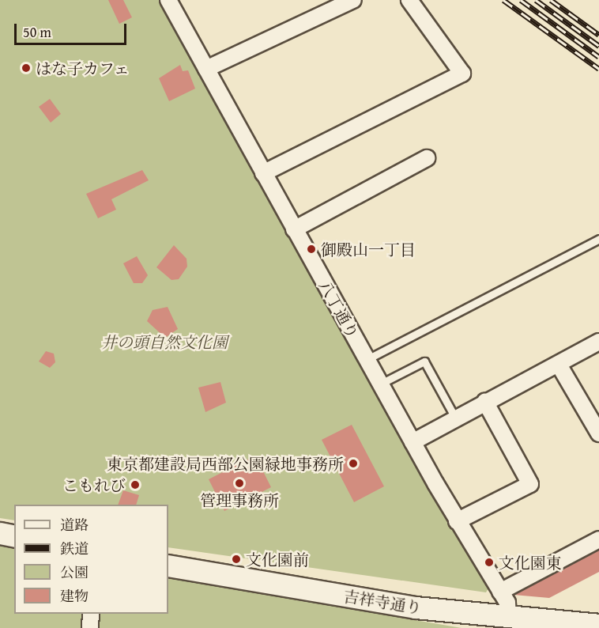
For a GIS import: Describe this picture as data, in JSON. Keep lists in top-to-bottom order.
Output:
{
  "streets": {
    "main road": ["吉祥寺通り"],
    "street": ["八丁通り"]
  },
  "crossings": [
    ["八丁通り", "吉祥寺通り"]
  ],
  "parks": ["井の頭自然文化園"],
  "places": [
    "はな子カフェ",
    "御殿山一丁目",
    "東京都建設局西部公園緑地事務所",
    "管理事務所",
    "こもれび",
    "文化園前",
    "文化園東"
  ],
  "legend": [
    "道路",
    "鉄道",
    "公園",
    "建物"
  ],
  "scale_bar": "50 m"
}
